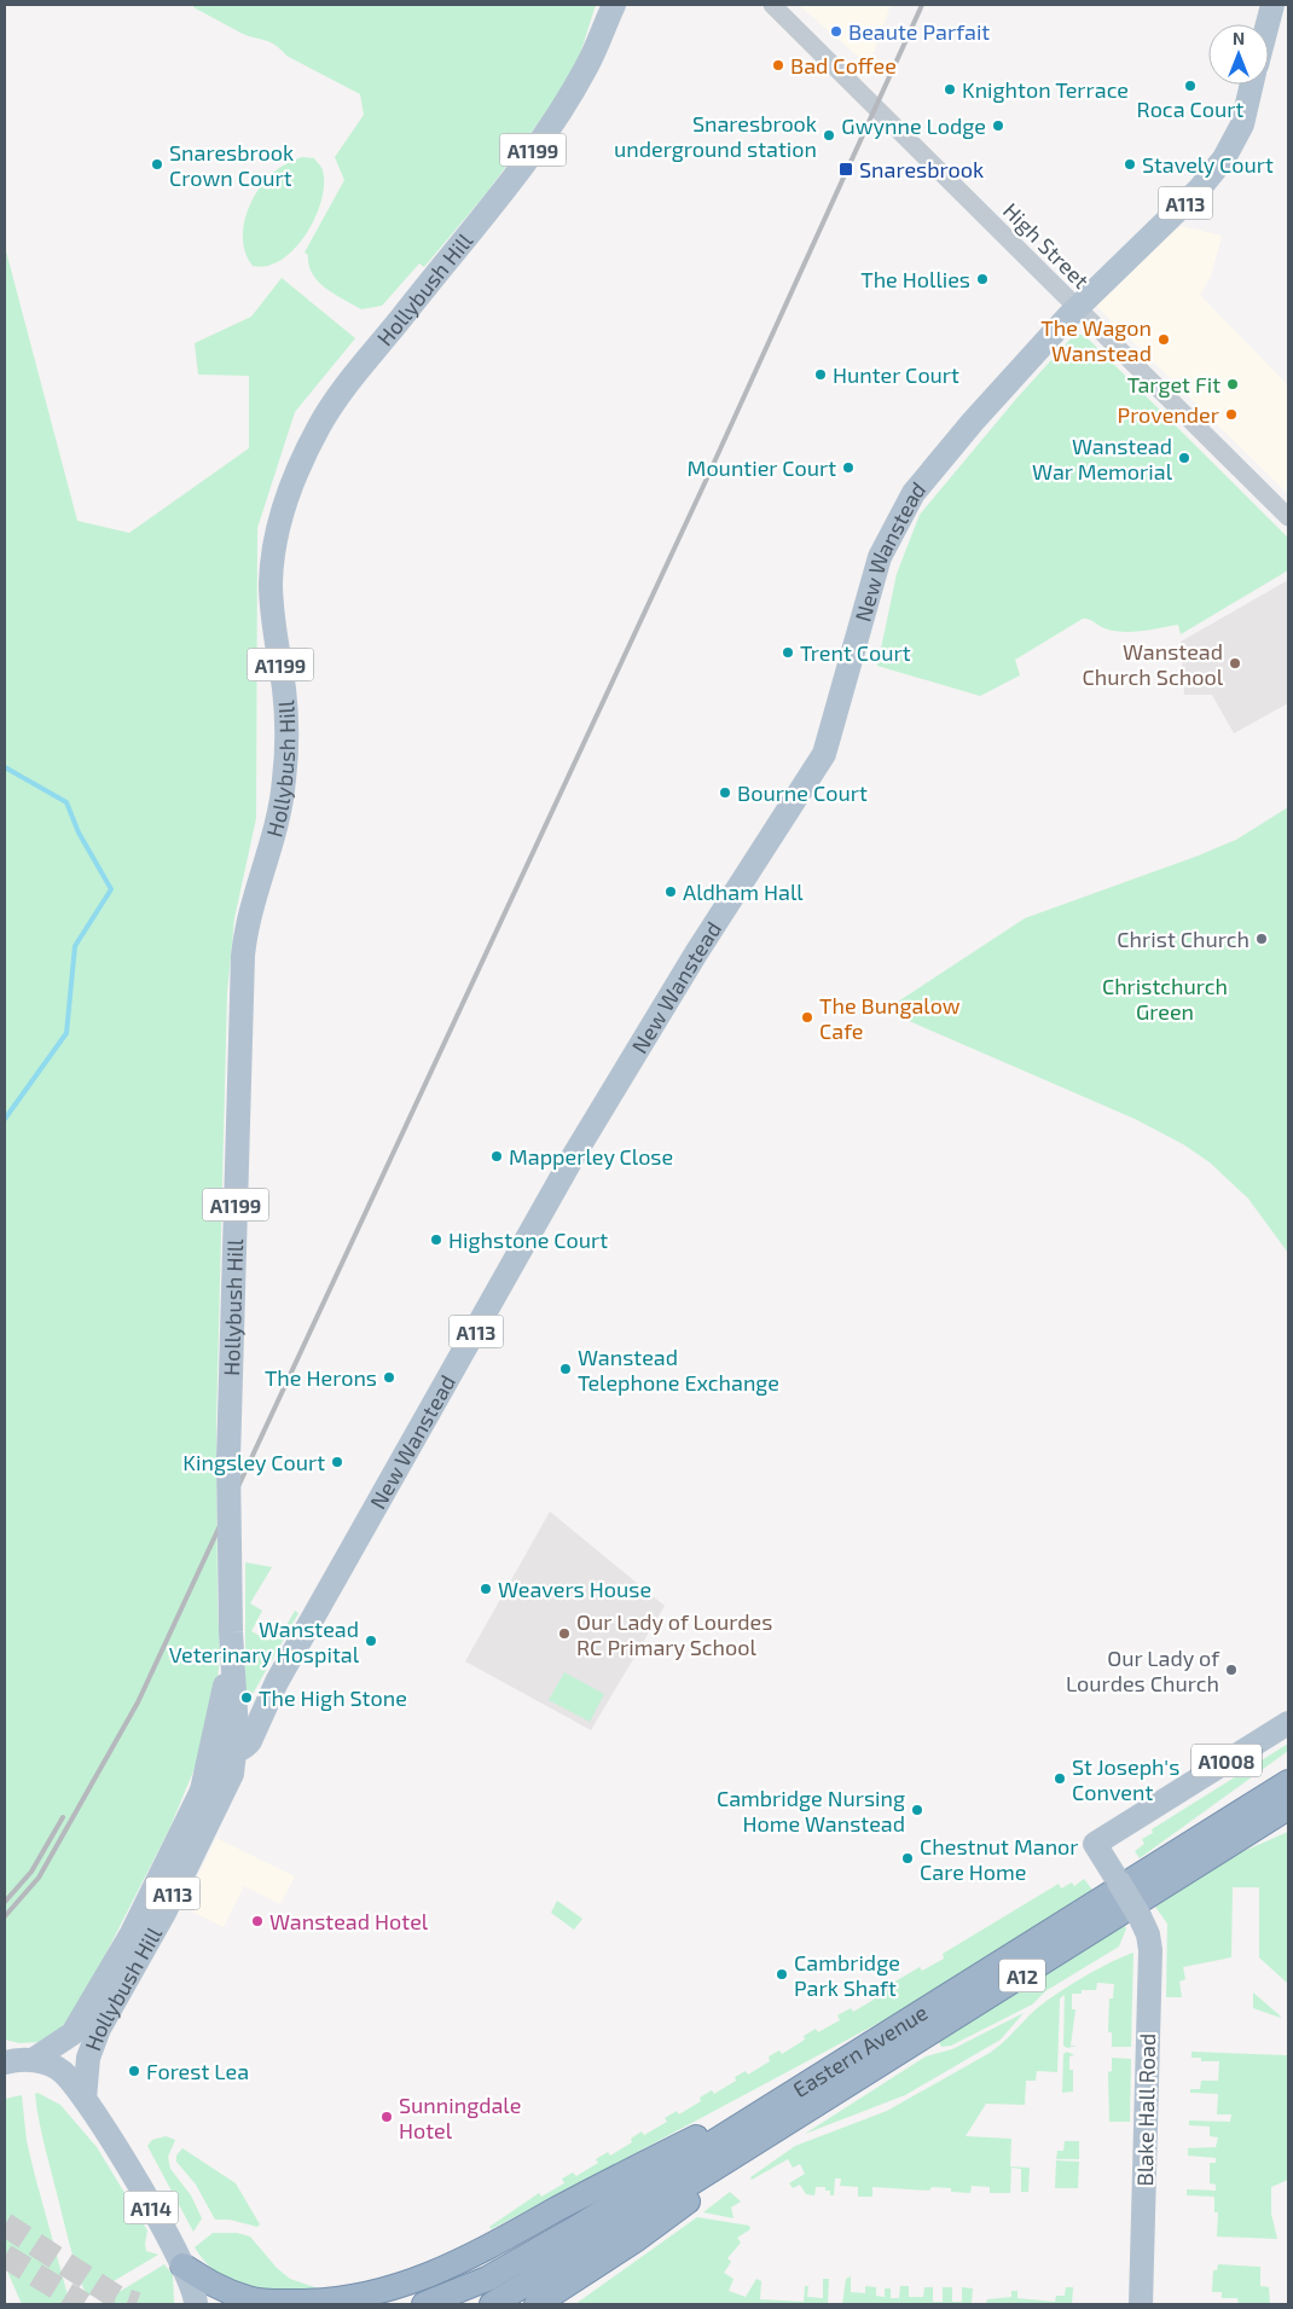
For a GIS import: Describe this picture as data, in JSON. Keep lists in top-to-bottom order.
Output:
{
  "streets": {
    "highway": ["A12", "Eastern Avenue"],
    "main road": [
      "A1199",
      "A113",
      "Hollybush Hill",
      "New Wanstead",
      "A1008",
      "Blake Hall Road",
      "A114"
    ],
    "street": ["High Street"]
  },
  "crossings": [
    ["A113", "High Street"],
    ["A113", "New Wanstead"],
    ["High Street", "New Wanstead"],
    ["Hollybush Hill", "New Wanstead"],
    ["Hollybush Hill", "A114"],
    ["A12", "Eastern Avenue"],
    ["A12", "A114"]
  ],
  "parks": ["Christchurch Green"],
  "places": {
    "other": [
      "Beaute Parfait",
      "Bad Coffee",
      "Roca Court",
      "Knighton Terrace",
      "Gwynne Lodge",
      "Snaresbrook underground station",
      "Snaresbrook Crown Court",
      "Stavely Court",
      "The Hollies",
      "The Wagon Wanstead",
      "Hunter Court",
      "Target Fit",
      "Provender",
      "Wanstead War Memorial",
      "Mountier Court",
      "Trent Court",
      "Wanstead Church School",
      "Bourne Court",
      "Aldham Hall",
      "Christ Church",
      "The Bungalow Cafe",
      "Mapperley Close",
      "Highstone Court",
      "Wanstead Telephone Exchange",
      "The Herons",
      "Kingsley Court",
      "Weavers House",
      "Our Lady of Lourdes RC Primary School",
      "Wanstead Veterinary Hospital",
      "Our Lady of Lourdes Church",
      "The High Stone",
      "St Joseph's Convent",
      "Cambridge Nursing Home Wanstead",
      "Chestnut Manor Care Home",
      "Wanstead Hotel",
      "Cambridge Park Shaft",
      "Forest Lea",
      "Sunningdale Hotel"
    ],
    "transit": ["Snaresbrook"]
  },
  "north": "top"
}
